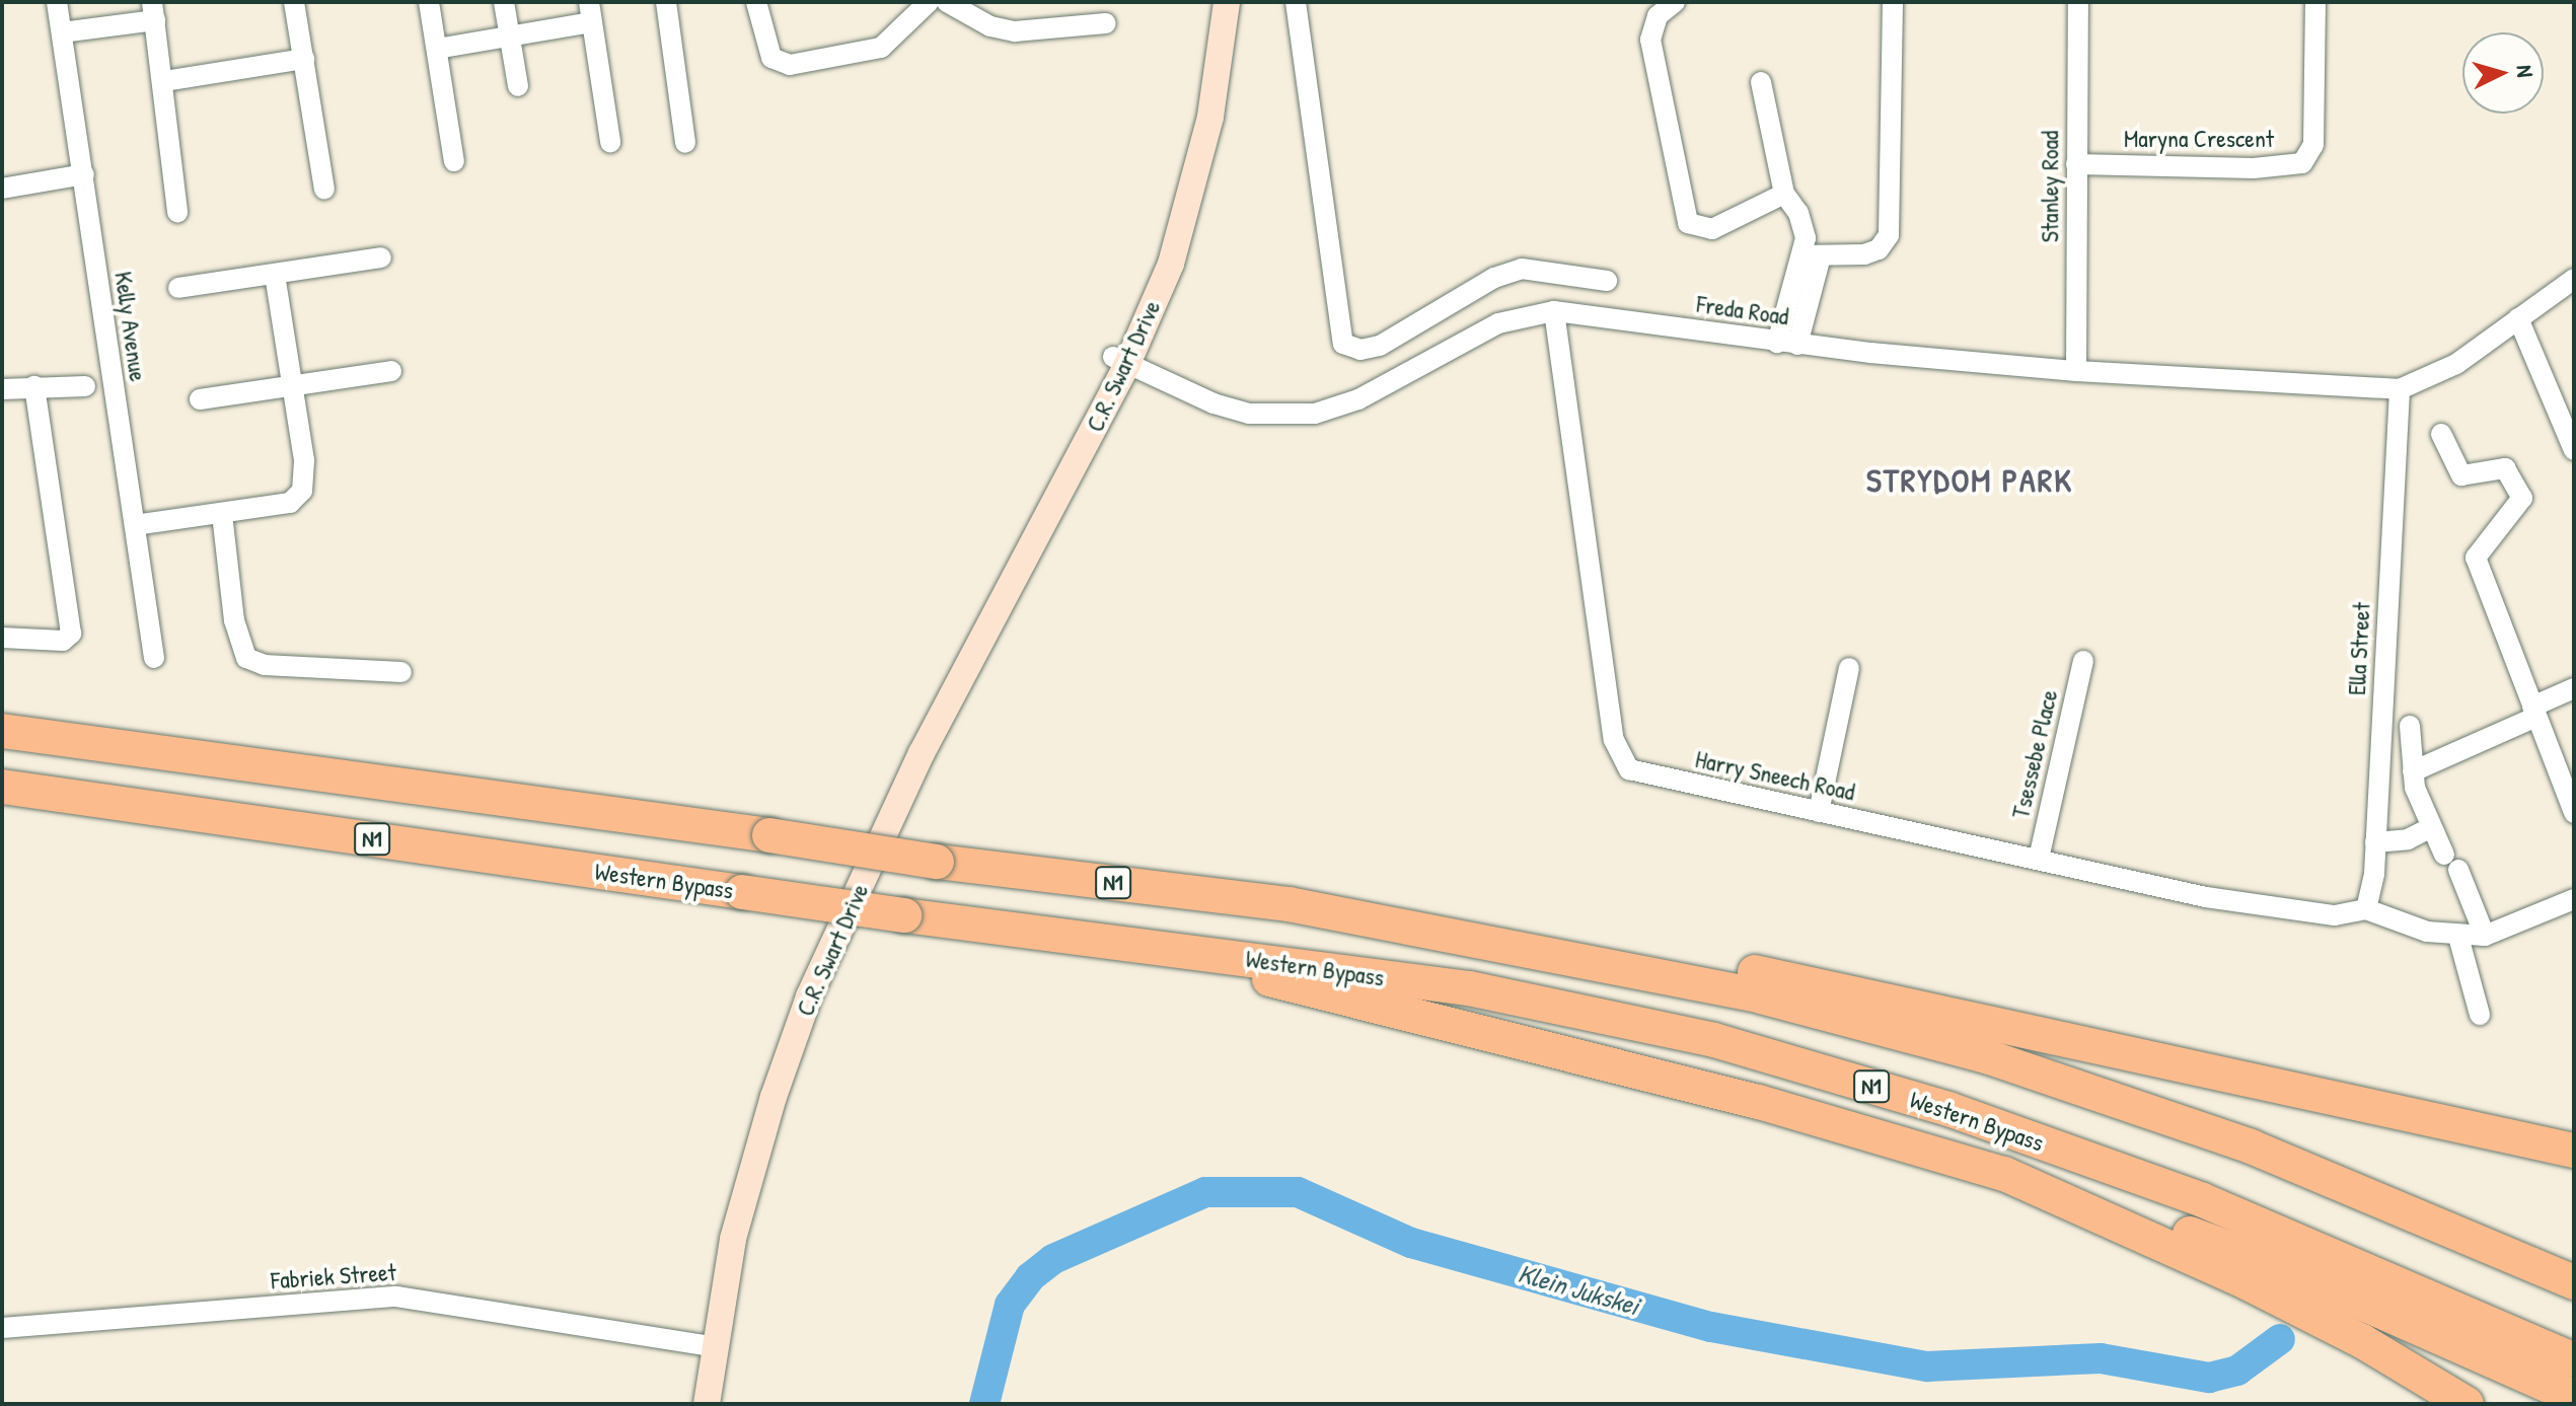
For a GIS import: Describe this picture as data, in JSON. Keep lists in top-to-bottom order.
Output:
{
  "streets": {
    "highway": ["N1", "Western Bypass"],
    "street": [
      "Maryna Crescent",
      "Stanley Road",
      "Freda Road",
      "Kelly Avenue",
      "C.R. Swart Drive",
      "Ella Street",
      "Tsessebe Place",
      "Harry Sneech Road",
      "Fabriek Street"
    ]
  },
  "crossings": [
    ["Maryna Crescent", "Stanley Road"],
    ["Stanley Road", "Freda Road"],
    ["Freda Road", "C.R. Swart Drive"],
    ["Freda Road", "Ella Street"],
    ["Freda Road", "Harry Sneech Road"],
    ["C.R. Swart Drive", "Fabriek Street"],
    ["Ella Street", "Harry Sneech Road"],
    ["Tsessebe Place", "Harry Sneech Road"]
  ],
  "districts": ["STRYDOM PARK"],
  "water": ["Klein Jukskei"],
  "north": "right"
}
